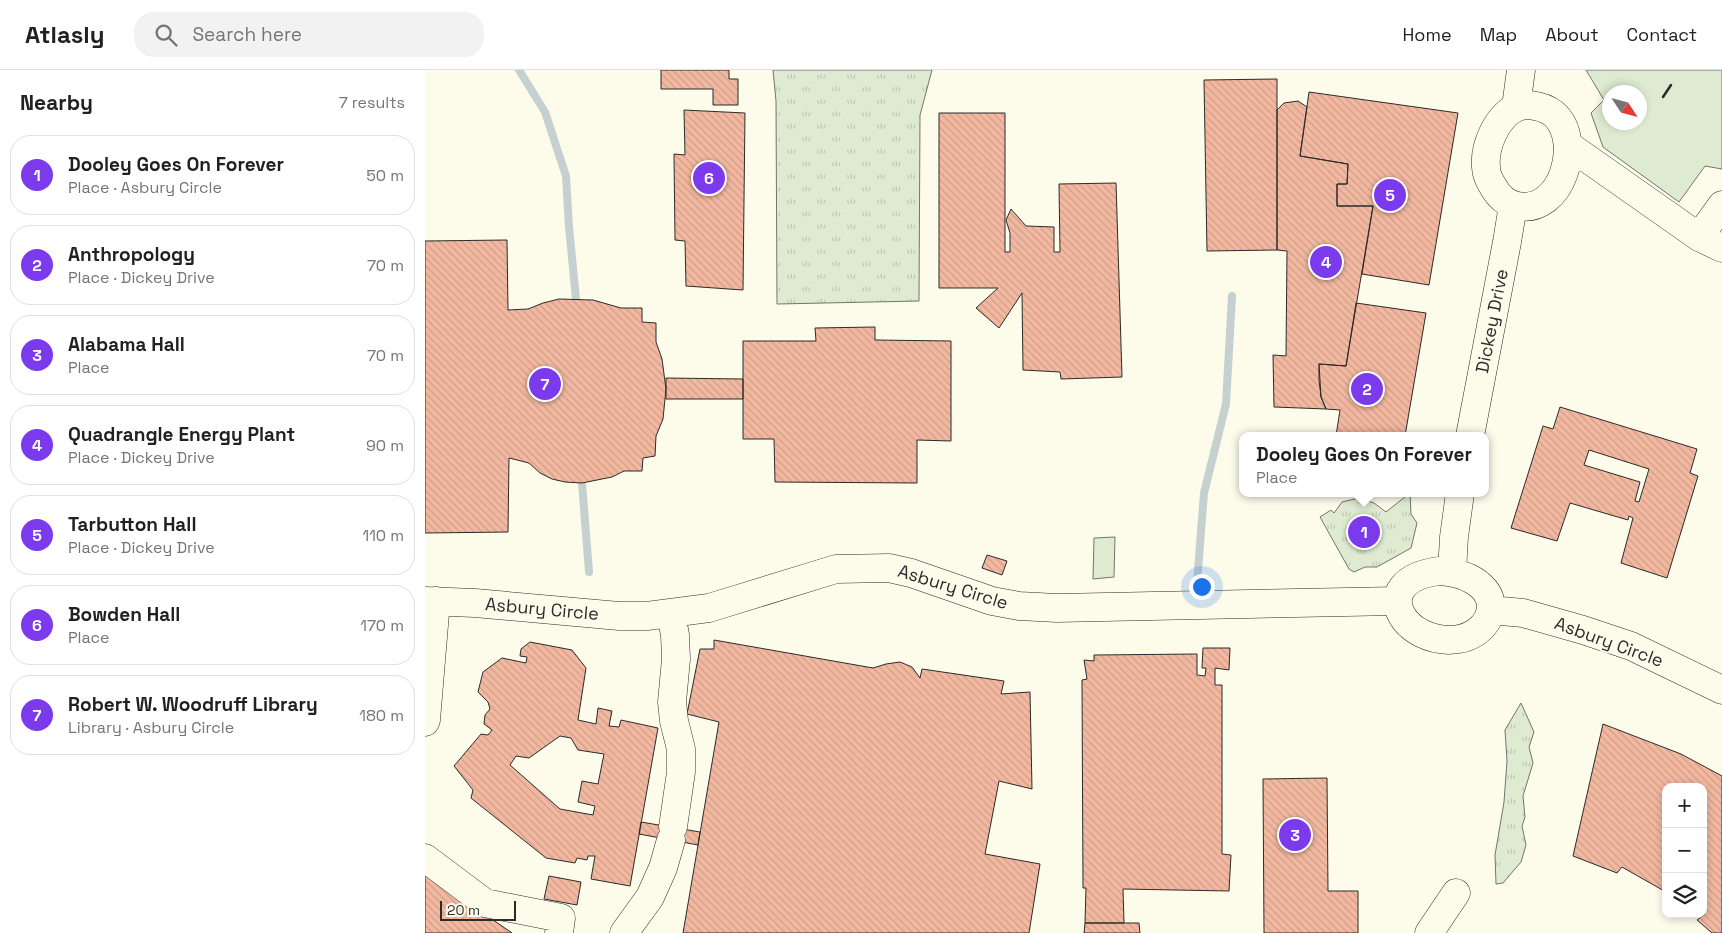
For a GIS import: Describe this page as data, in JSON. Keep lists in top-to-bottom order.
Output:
{
  "streets": {
    "street": ["Dickey Drive", "Asbury Circle"]
  },
  "scale_bar": "20 m",
  "north": "bottom right",
  "page": {
    "header": "Atlasly",
    "search": "Search here",
    "nav": [
      "Home",
      "Map",
      "About",
      "Contact"
    ],
    "heading": ["Nearby", "7 results"],
    "list": [
      {
        "mark": "1",
        "name": "Dooley Goes On Forever",
        "note": "Place · Asbury Circle",
        "value": "50 m"
      },
      {
        "mark": "2",
        "name": "Anthropology",
        "note": "Place · Dickey Drive",
        "value": "70 m"
      },
      {
        "mark": "3",
        "name": "Alabama Hall",
        "note": "Place",
        "value": "70 m"
      },
      {
        "mark": "4",
        "name": "Quadrangle Energy Plant",
        "note": "Place · Dickey Drive",
        "value": "90 m"
      },
      {
        "mark": "5",
        "name": "Tarbutton Hall",
        "note": "Place · Dickey Drive",
        "value": "110 m"
      },
      {
        "mark": "6",
        "name": "Bowden Hall",
        "note": "Place",
        "value": "170 m"
      },
      {
        "mark": "7",
        "name": "Robert W. Woodruff Library",
        "note": "Library · Asbury Circle",
        "value": "180 m"
      }
    ],
    "pins": [
      "6",
      "5",
      "4",
      "7",
      "2",
      "1",
      "3"
    ],
    "popup": ["Dooley Goes On Forever", "Place"],
    "map_buttons": ["+", "−"],
    "scale": "20 m"
  }
}
